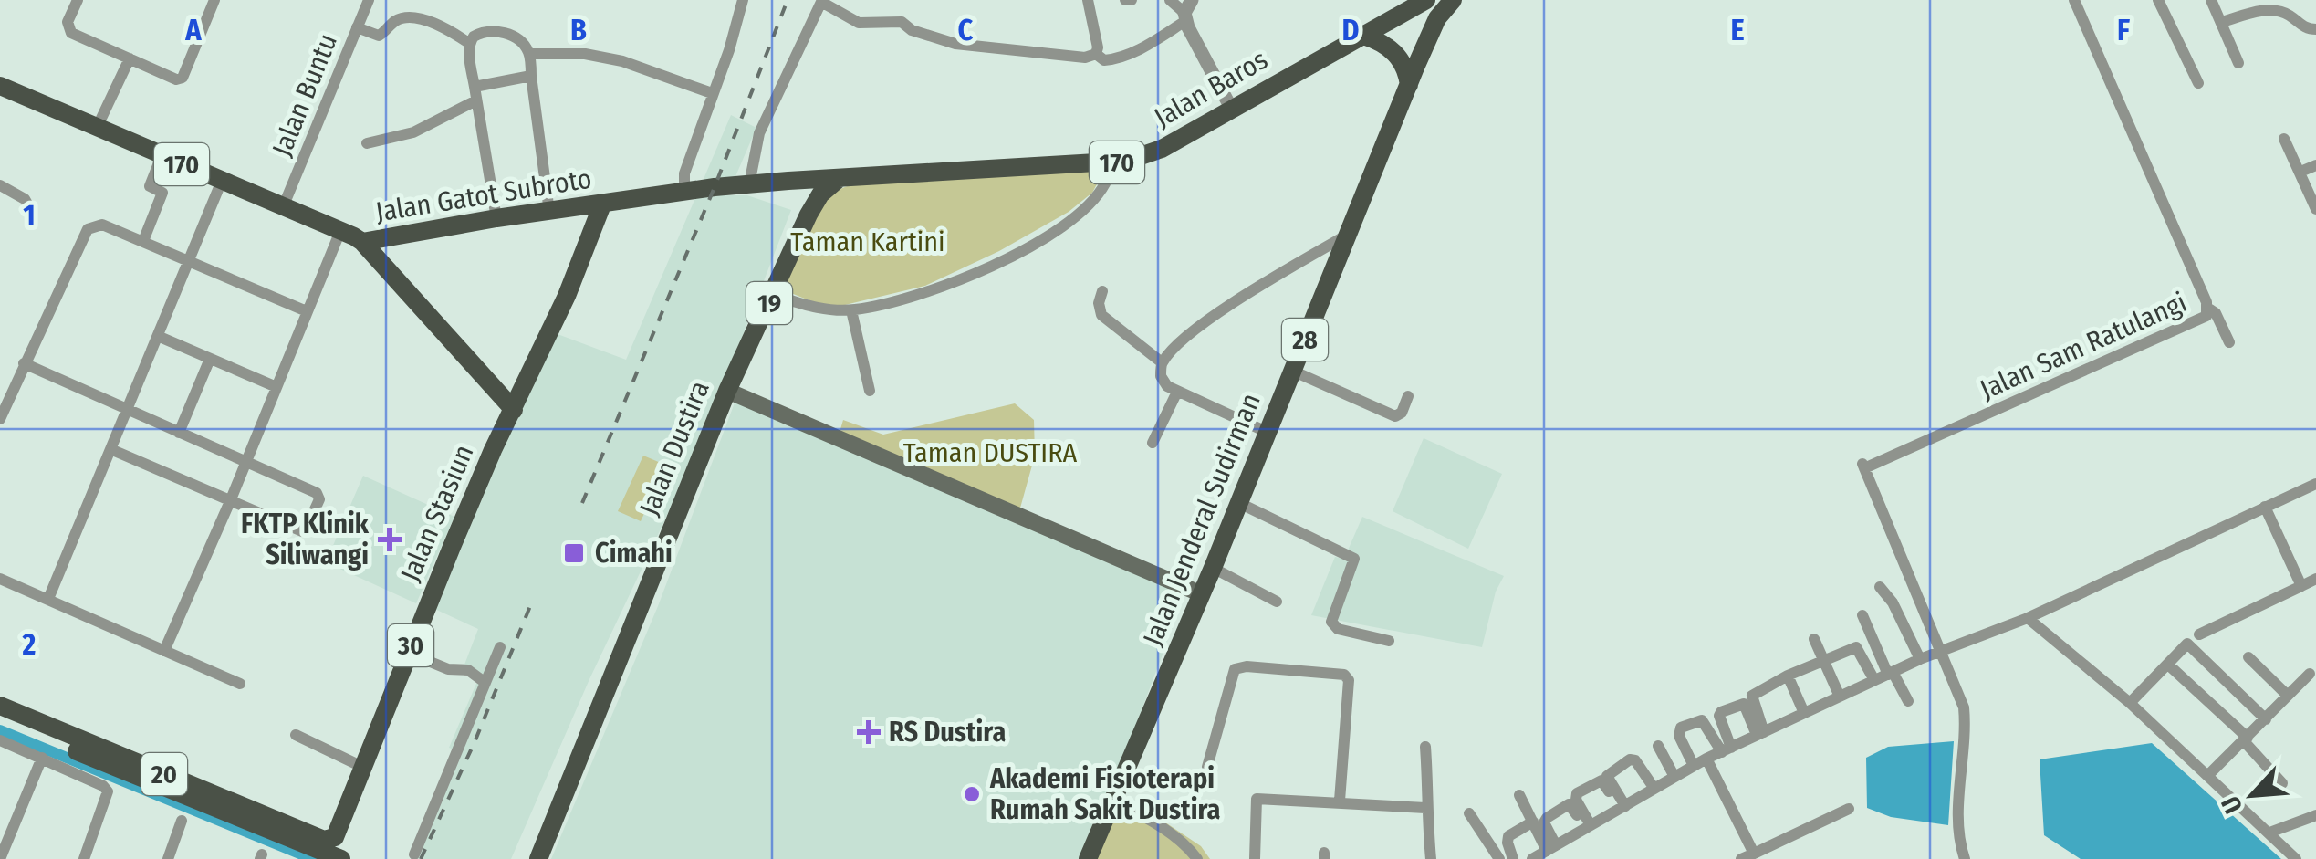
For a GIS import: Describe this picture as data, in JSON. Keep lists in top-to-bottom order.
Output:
{
  "streets": {
    "main road": [
      "Jalan Baros",
      "170",
      "Jalan Gatot Subroto",
      "19",
      "28",
      "Jalan Dustira",
      "Jalan Stasiun",
      "Jalan Jenderal Sudirman",
      "30",
      "20"
    ],
    "street": ["Jalan Buntu", "Jalan Sam Ratulangi"]
  },
  "crossings": [
    ["Jalan Baros", "Jalan Gatot Subroto"],
    ["Jalan Baros", "Jalan Dustira"],
    ["Jalan Buntu", "Jalan Gatot Subroto"],
    ["Jalan Gatot Subroto", "Jalan Stasiun"],
    ["Jalan Stasiun", "20"]
  ],
  "parks": ["Taman Kartini", "Taman DUSTIRA"],
  "places": {
    "health": ["FKTP Klinik Siliwangi", "RS Dustira"],
    "transit": ["Cimahi"],
    "other": ["Akademi Fisioterapi Rumah Sakit Dustira"]
  },
  "north": "bottom left",
  "grid": {
    "columns": [
      "A",
      "B",
      "C",
      "D",
      "E",
      "F"
    ],
    "rows": ["1", "2"]
  }
}
